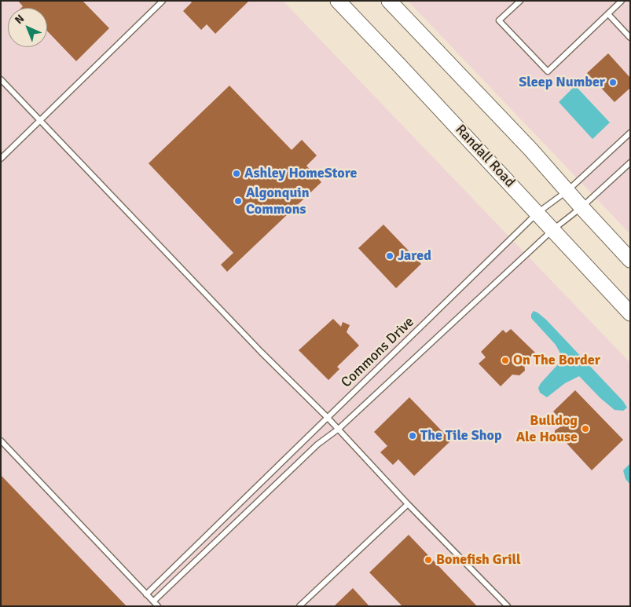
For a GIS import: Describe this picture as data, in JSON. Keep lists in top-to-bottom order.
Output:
{
  "streets": {
    "main road": ["Randall Road"],
    "lane": ["Commons Drive"]
  },
  "crossings": [
    ["Randall Road", "Commons Drive"]
  ],
  "places": [
    "Sleep Number",
    "Ashley HomeStore",
    "Algonquin Commons",
    "Jared",
    "On The Border",
    "Bulldog Ale House",
    "The Tile Shop",
    "Bonefish Grill"
  ],
  "north": "top left"
}
